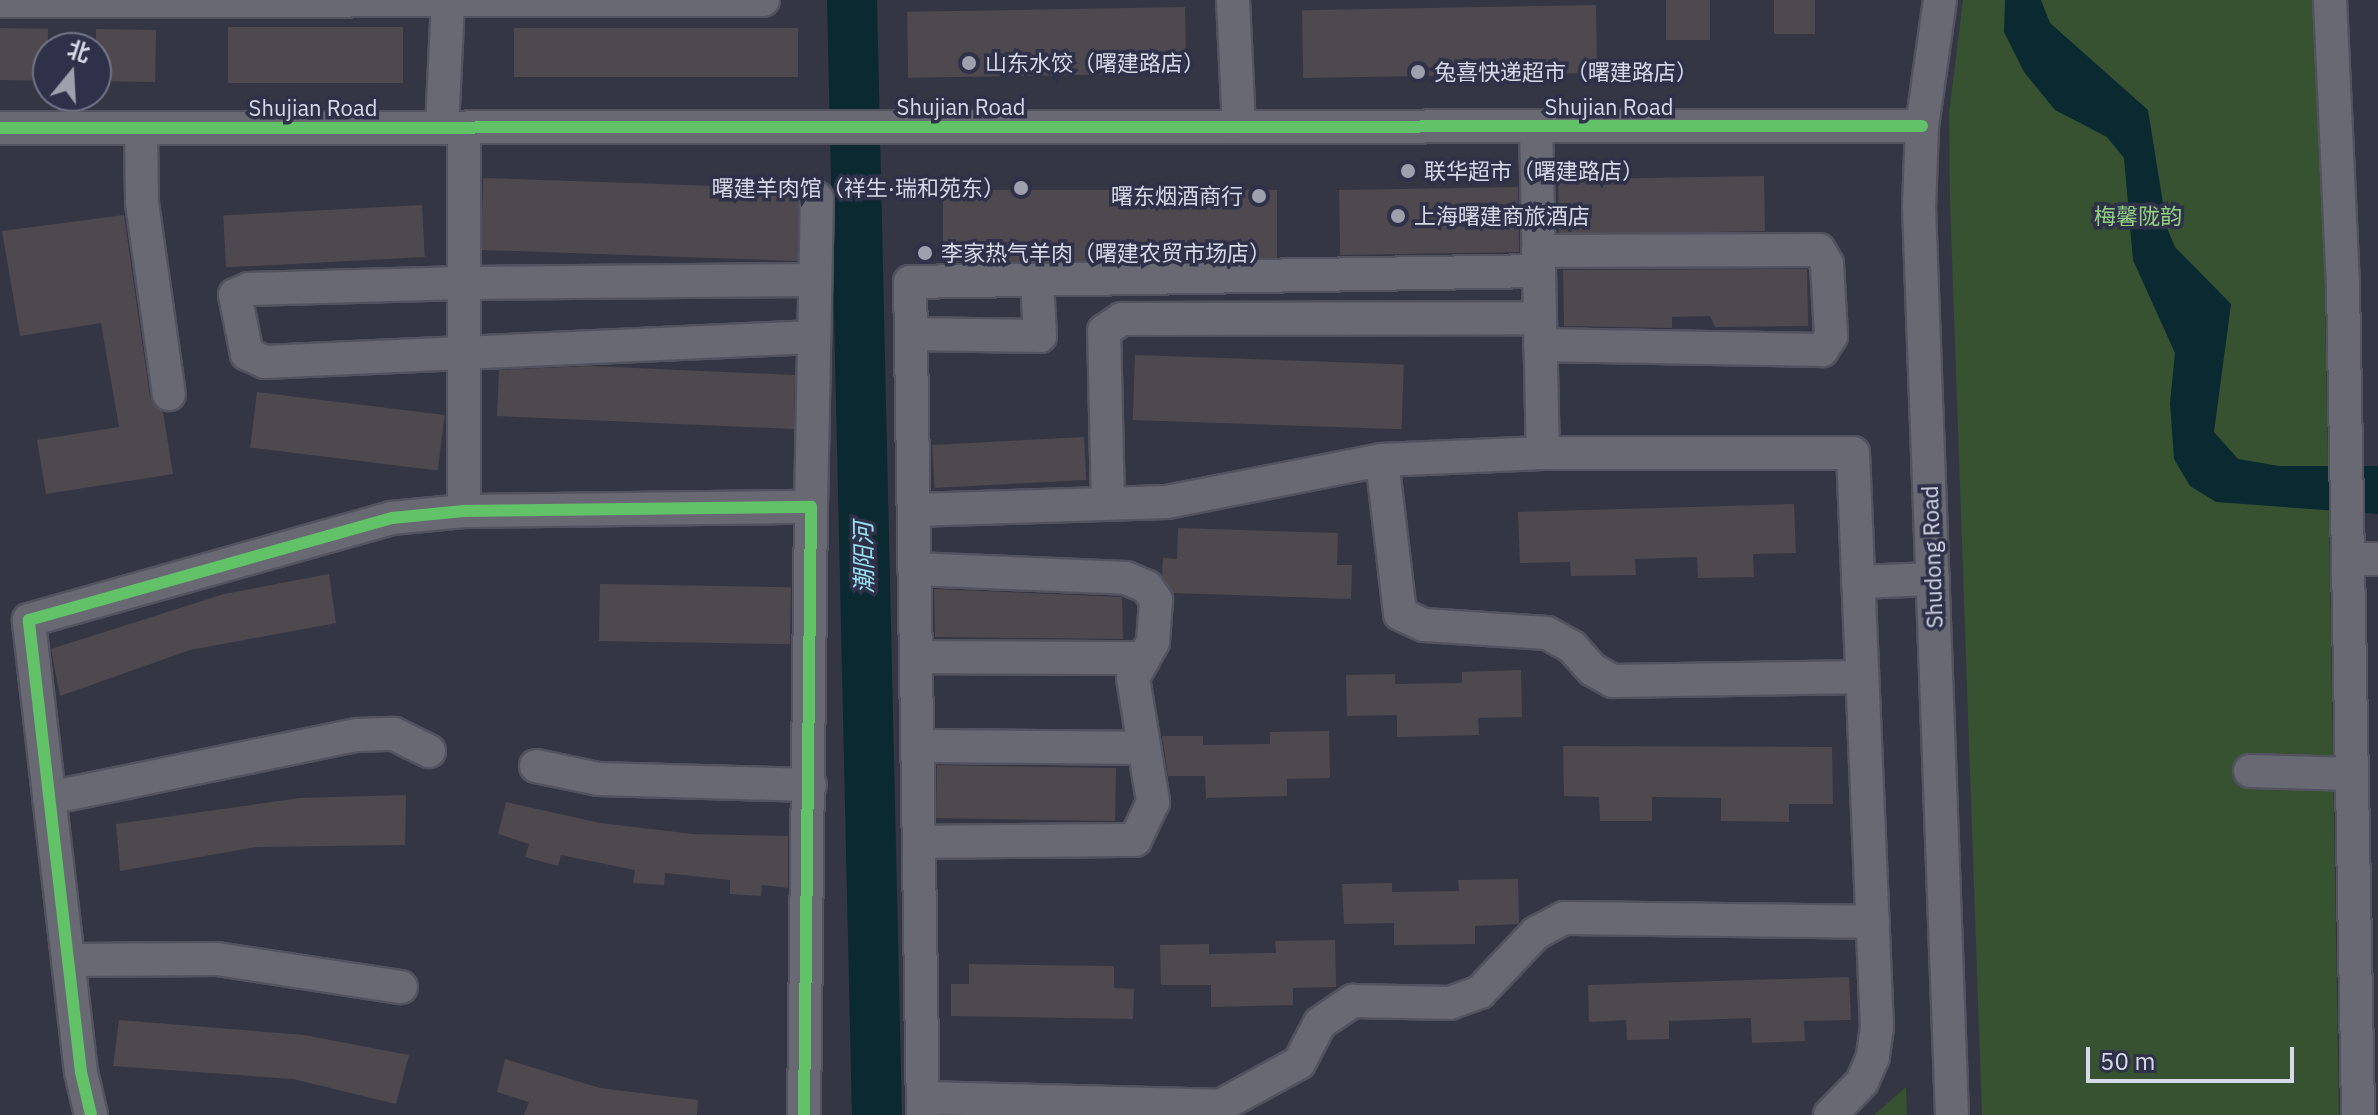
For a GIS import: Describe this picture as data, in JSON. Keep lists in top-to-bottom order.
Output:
{
  "streets": {
    "street": ["Shujian Road", "Shudong Road"]
  },
  "crossings": [
    ["Shujian Road", "Shudong Road"]
  ],
  "water": ["潮阳河"],
  "parks": ["梅馨陇韵"],
  "places": [
    "山东水饺（曙建路店）",
    "兔喜快递超市（曙建路店）",
    "联华超市（曙建路店）",
    "曙建羊肉馆（祥生·瑞和苑东）",
    "曙东烟酒商行",
    "上海曙建商旅酒店",
    "李家热气羊肉（曙建农贸市场店）"
  ],
  "scale_bar": "50 m",
  "north": "top"
}
